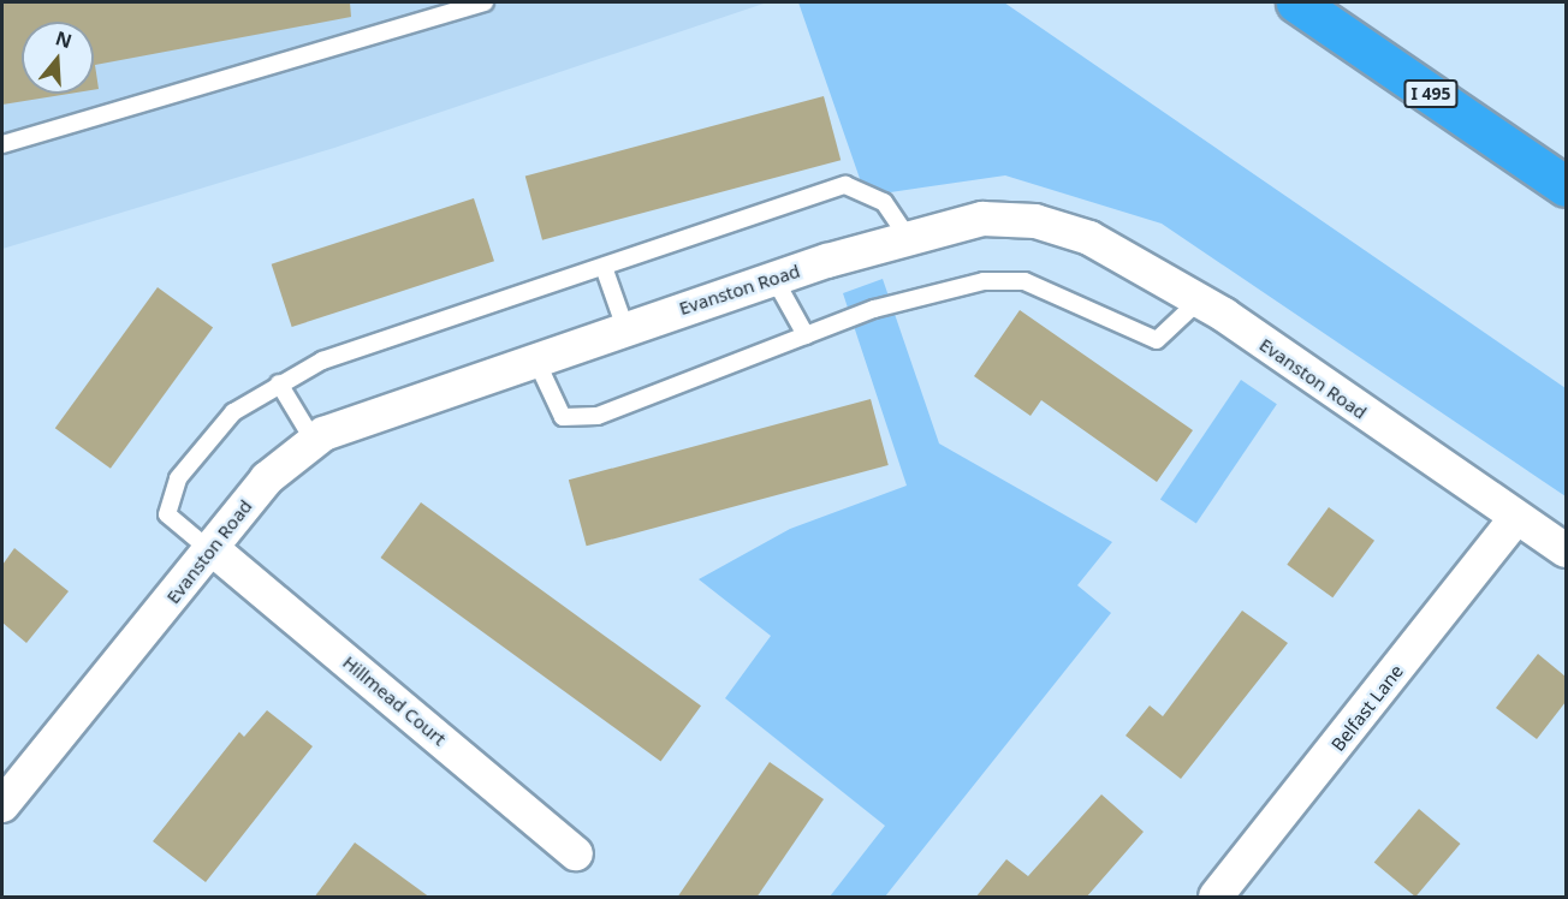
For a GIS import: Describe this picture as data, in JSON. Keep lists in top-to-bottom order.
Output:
{
  "streets": {
    "highway": ["I 495"],
    "street": ["Evanston Road", "Hillmead Court", "Belfast Lane"]
  },
  "crossings": [
    ["Evanston Road", "Hillmead Court"],
    ["Evanston Road", "Belfast Lane"]
  ],
  "north": "top"
}
